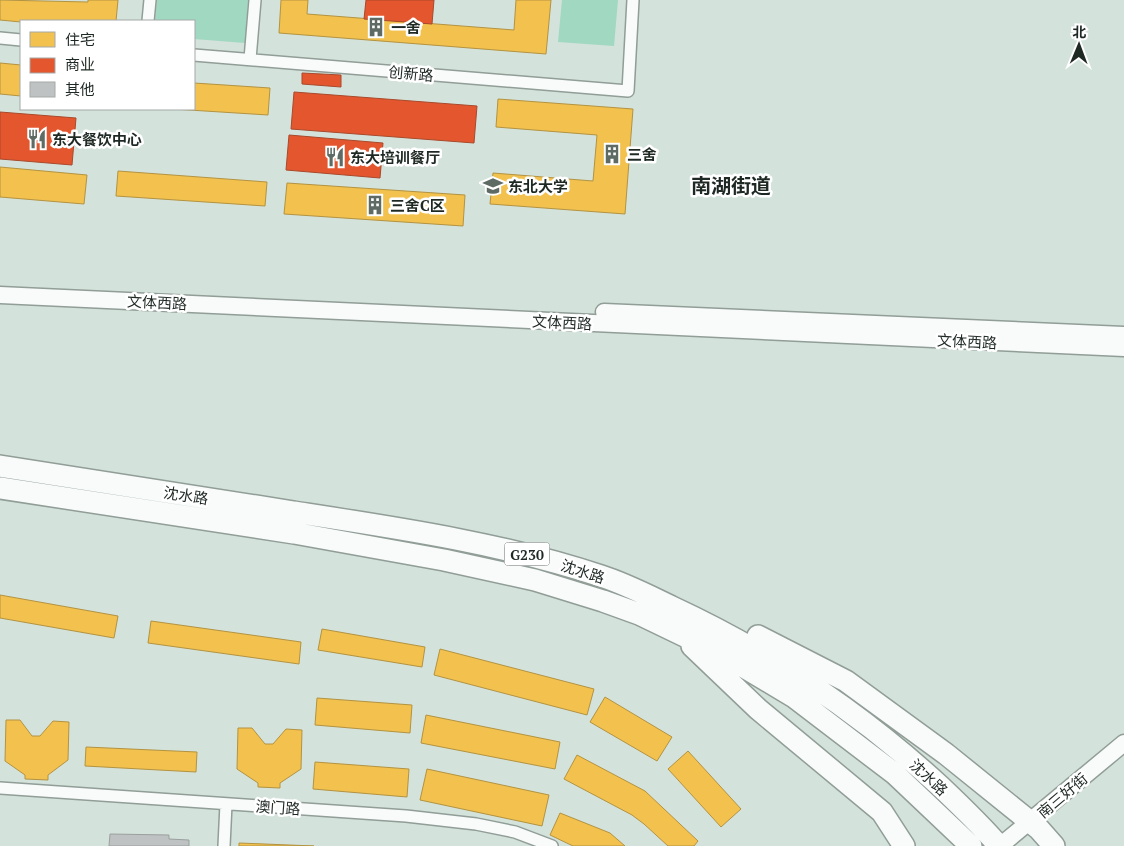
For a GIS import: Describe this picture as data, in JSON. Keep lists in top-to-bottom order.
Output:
{
  "streets": {
    "highway": ["沈水路", "G230"],
    "street": [
      "创新路",
      "文体西路",
      "南三好街",
      "澳门路"
    ]
  },
  "crossings": [
    ["沈水路", "南三好街"]
  ],
  "districts": ["南湖街道"],
  "places": {
    "building": ["一舍", "三舍", "三舍C区"],
    "restaurant": ["东大餐饮中心", "东大培训餐厅"],
    "school or university": ["东北大学"]
  },
  "legend": ["住宅", "商业", "其他"],
  "north": "top"
}
